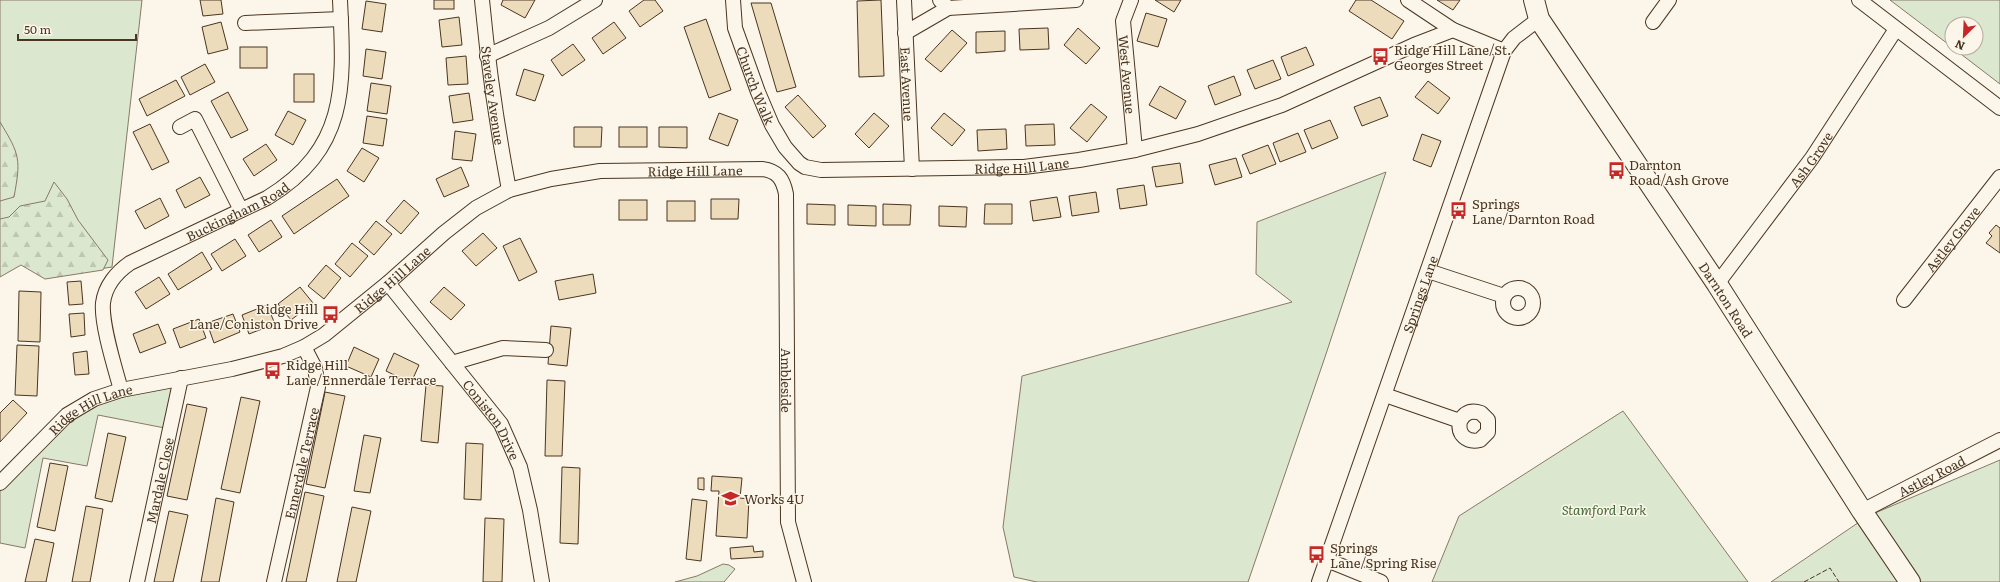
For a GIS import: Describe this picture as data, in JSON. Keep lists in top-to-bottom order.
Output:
{
  "streets": {
    "street": [
      "West Avenue",
      "East Avenue",
      "Church Walk",
      "Staveley Avenue",
      "Ash Grove",
      "Ridge Hill Lane",
      "Buckingham Road",
      "Astley Grove",
      "Springs Lane",
      "Darnton Road",
      "Ambleside",
      "Coniston Drive",
      "Ennerdale Terrace",
      "Astley Road",
      "Mardale Close"
    ]
  },
  "crossings": [
    ["West Avenue", "Ridge Hill Lane"],
    ["East Avenue", "Ridge Hill Lane"],
    ["Church Walk", "Ridge Hill Lane"],
    ["Staveley Avenue", "Ridge Hill Lane"],
    ["Ash Grove", "Darnton Road"],
    ["Ridge Hill Lane", "Buckingham Road"],
    ["Ridge Hill Lane", "Ambleside"],
    ["Ridge Hill Lane", "Coniston Drive"],
    ["Ridge Hill Lane", "Ennerdale Terrace"],
    ["Ridge Hill Lane", "Mardale Close"],
    ["Springs Lane", "Darnton Road"],
    ["Darnton Road", "Astley Road"]
  ],
  "parks": ["Stamford Park"],
  "places": {
    "bus stop": [
      "Ridge Hill Lane/St. Georges Street",
      "Darnton Road/Ash Grove",
      "Springs Lane/Darnton Road",
      "Ridge Hill Lane/Coniston Drive",
      "Ridge Hill Lane/Ennerdale Terrace",
      "Springs Lane/Spring Rise"
    ],
    "school or university": ["Works 4U"]
  },
  "scale_bar": "50 m",
  "north": "bottom left"
}
